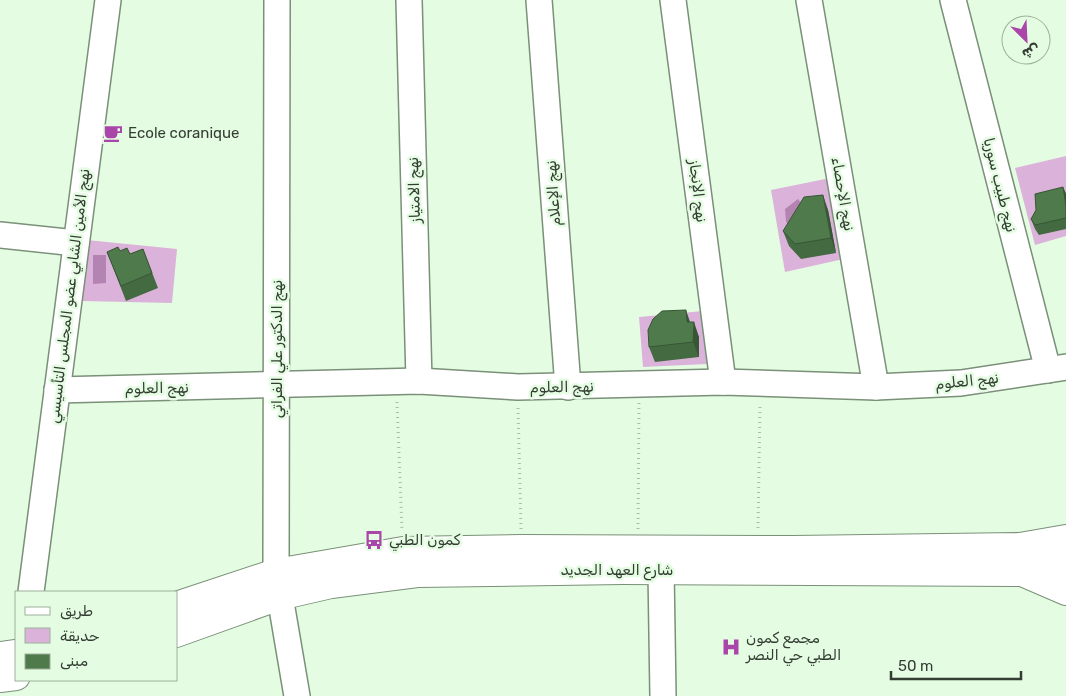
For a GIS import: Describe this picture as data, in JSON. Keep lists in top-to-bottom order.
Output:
{
  "streets": {
    "main road": ["شارع العهد الجديد"],
    "street": [
      "نهج طبيب سوريا",
      "نهج الامتياز",
      "نهج الإنجاز",
      "نهج الإعلام",
      "نهج الإحصاء",
      "نهج الأمين الشابي عضو المجلس التأسيسي",
      "نهج الدكتور علي الفراتي",
      "نهج العلوم"
    ]
  },
  "crossings": [
    ["نهج طبيب سوريا", "نهج العلوم"],
    ["نهج الامتياز", "نهج العلوم"],
    ["نهج الإنجاز", "نهج العلوم"],
    ["نهج الإعلام", "نهج العلوم"],
    ["نهج الإحصاء", "نهج العلوم"],
    ["نهج الأمين الشابي عضو المجلس التأسيسي", "نهج العلوم"],
    ["نهج الدكتور علي الفراتي", "نهج العلوم"],
    ["نهج الدكتور علي الفراتي", "شارع العهد الجديد"]
  ],
  "places": {
    "cafe": ["Ecole coranique"],
    "bus stop": ["كمون الطبي"],
    "hospital": ["مجمع كمون الطبي حي النصر"]
  },
  "legend": ["طريق", "حديقة", "مبنى"],
  "scale_bar": "50 m",
  "north": "bottom right"
}
